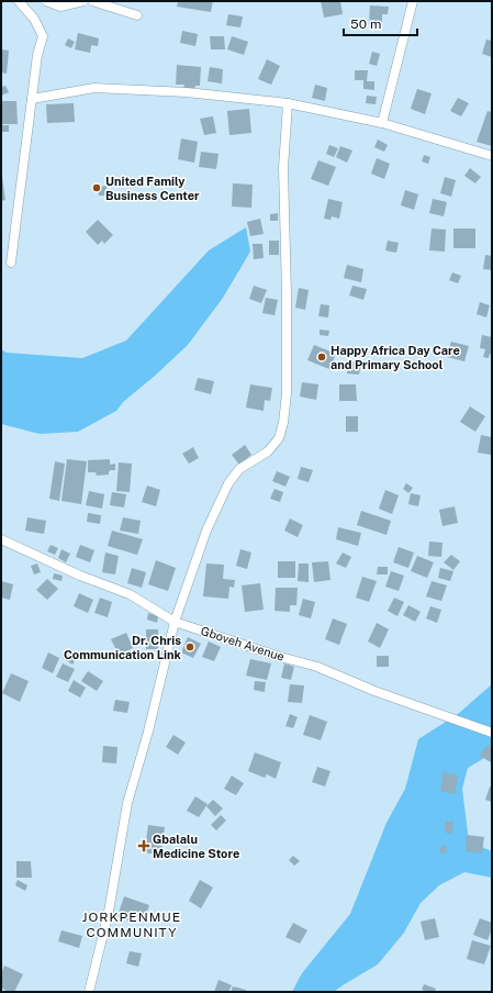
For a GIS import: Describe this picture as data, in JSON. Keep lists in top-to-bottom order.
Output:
{
  "streets": {
    "street": ["Gboveh Avenue"]
  },
  "districts": ["JORKPENMUE COMMUNITY"],
  "places": {
    "other": ["United Family Business Center", "Happy Africa Day Care and Primary School", "Dr. Chris Communication Link"],
    "health": ["Gbalalu Medicine Store"]
  },
  "scale_bar": "50 m"
}
